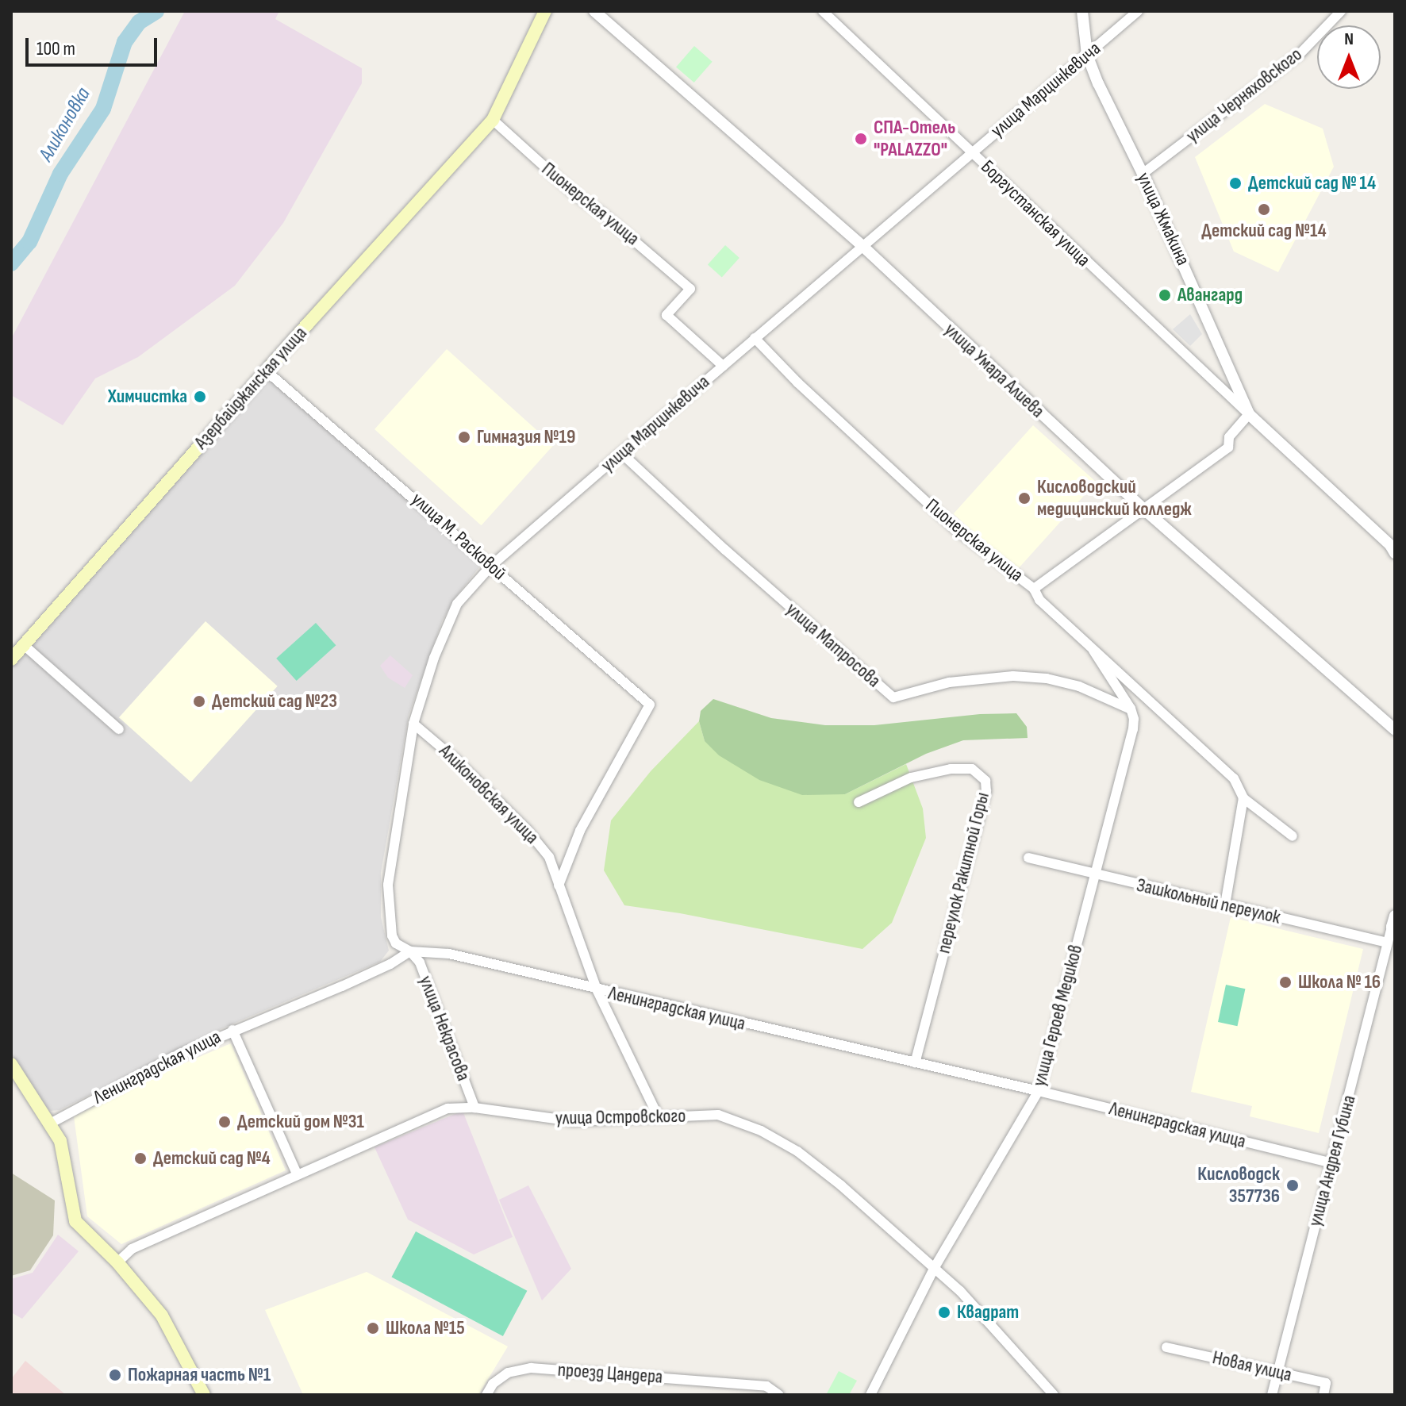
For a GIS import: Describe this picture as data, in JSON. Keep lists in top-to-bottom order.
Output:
{
  "streets": {
    "main road": ["Азербайджанская улица"],
    "street": [
      "улица Марцинкевича",
      "улица Черняховского",
      "Пионерская улица",
      "Боргустанская улица",
      "улица Жмакина",
      "улица Умара Алиева",
      "улица М. Расковой",
      "улица Матросова",
      "Аликоновская улица",
      "переулок Ракитной Горы",
      "Зашкольный переулок",
      "Ленинградская улица",
      "улица Героев Медиков",
      "улица Некрасова",
      "улица Островского",
      "улица Андрея Губина",
      "Новая улица",
      "проезд Цандера"
    ]
  },
  "crossings": [
    ["улица Марцинкевича", "Пионерская улица"],
    ["улица Марцинкевича", "Боргустанская улица"],
    ["улица Марцинкевича", "улица Жмакина"],
    ["улица Марцинкевича", "улица Умара Алиева"],
    ["улица Марцинкевича", "улица М. Расковой"],
    ["улица Марцинкевича", "улица Матросова"],
    ["улица Марцинкевича", "Аликоновская улица"],
    ["улица Марцинкевича", "Ленинградская улица"],
    ["улица Марцинкевича", "улица Некрасова"],
    ["улица Черняховского", "улица Жмакина"],
    ["Пионерская улица", "Азербайджанская улица"],
    ["Боргустанская улица", "улица Жмакина"],
    ["Азербайджанская улица", "улица М. Расковой"],
    ["улица М. Расковой", "Аликоновская улица"],
    ["улица Матросова", "улица Героев Медиков"],
    ["Аликоновская улица", "Ленинградская улица"],
    ["Аликоновская улица", "улица Островского"],
    ["переулок Ракитной Горы", "Ленинградская улица"],
    ["Зашкольный переулок", "улица Героев Медиков"],
    ["Зашкольный переулок", "улица Андрея Губина"],
    ["Ленинградская улица", "улица Героев Медиков"],
    ["Ленинградская улица", "улица Некрасова"],
    ["Ленинградская улица", "улица Андрея Губина"],
    ["улица Героев Медиков", "улица Островского"],
    ["улица Некрасова", "улица Островского"],
    ["улица Андрея Губина", "Новая улица"]
  ],
  "water": ["Аликоновка"],
  "places": [
    "СПА-Отель \"PALAZZO\"",
    "Детский сад № 14",
    "Детский сад №14",
    "Авангард",
    "Химчистка",
    "Гимназия №19",
    "Кисловодский медицинский колледж",
    "Детский сад №23",
    "Школа № 16",
    "Детский дом №31",
    "Детский сад №4",
    "Кисловодск 357736",
    "Квадрат",
    "Школа №15",
    "Пожарная часть №1"
  ],
  "scale_bar": "100 m",
  "north": "top"
}
